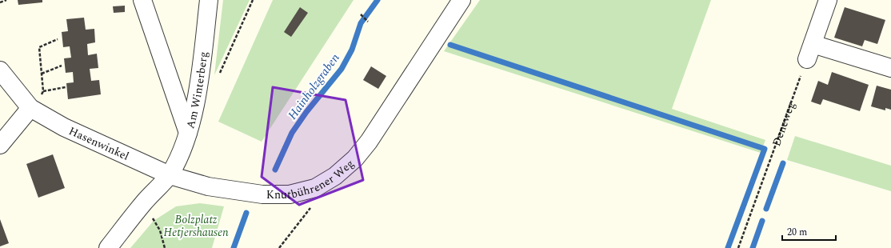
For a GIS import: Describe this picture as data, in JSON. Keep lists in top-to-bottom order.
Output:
{
  "streets": {
    "street": ["Am Winterberg", "Hasenwinkel", "Knutbührener Weg"],
    "path": ["Deneweg"]
  },
  "crossings": [
    ["Am Winterberg", "Hasenwinkel"],
    ["Am Winterberg", "Knutbührener Weg"],
    ["Hasenwinkel", "Knutbührener Weg"]
  ],
  "water": ["Hainholzgraben"],
  "parks": ["Bolzplatz Hetjershausen"],
  "scale_bar": "20 m"
}
